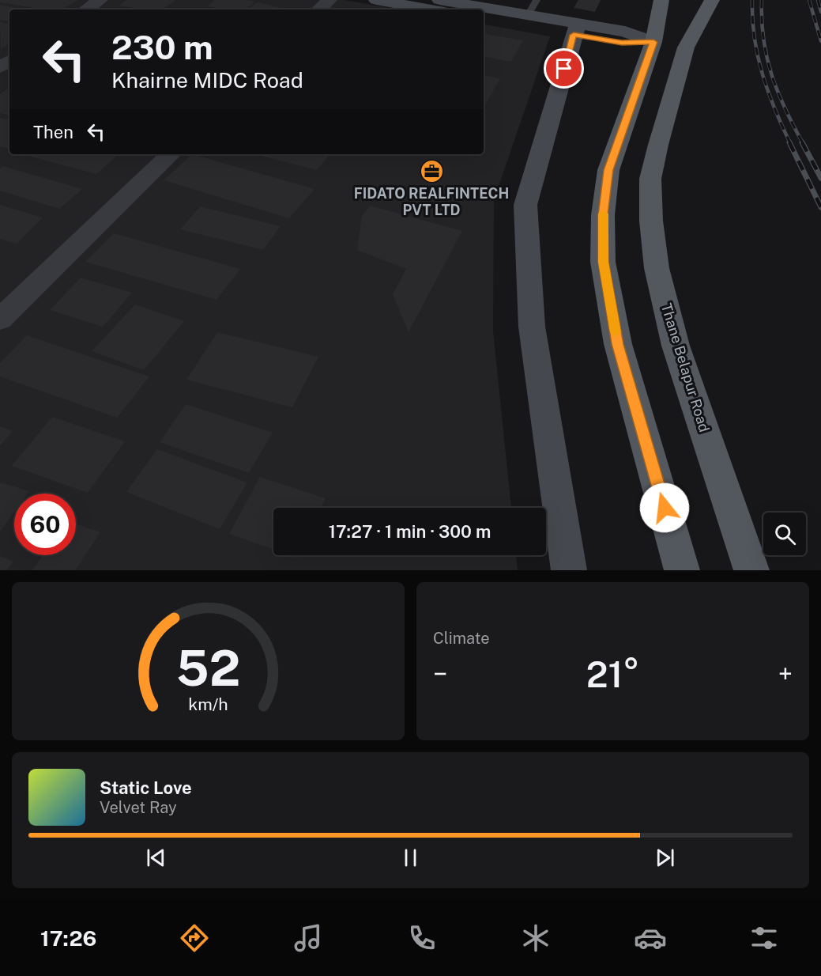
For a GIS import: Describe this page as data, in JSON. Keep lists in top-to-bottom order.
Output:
{
  "streets": {
    "main road": ["Thane Belapur Road"]
  },
  "places": {
    "office": ["FIDATO REALFINTECH PVT LTD"]
  },
  "page": {
    "turn": ["230 m", "Khairne MIDC Road"],
    "then": "Then",
    "limit": "60",
    "trip": "17:27 · 1 min · 300 m",
    "tile": "Climate",
    "heat": ["−", "21°", "+"],
    "song": ["Static Love", "Velvet Ray"],
    "tabs": "17:26",
    "gauge": ["52", "km/h"]
  }
}
